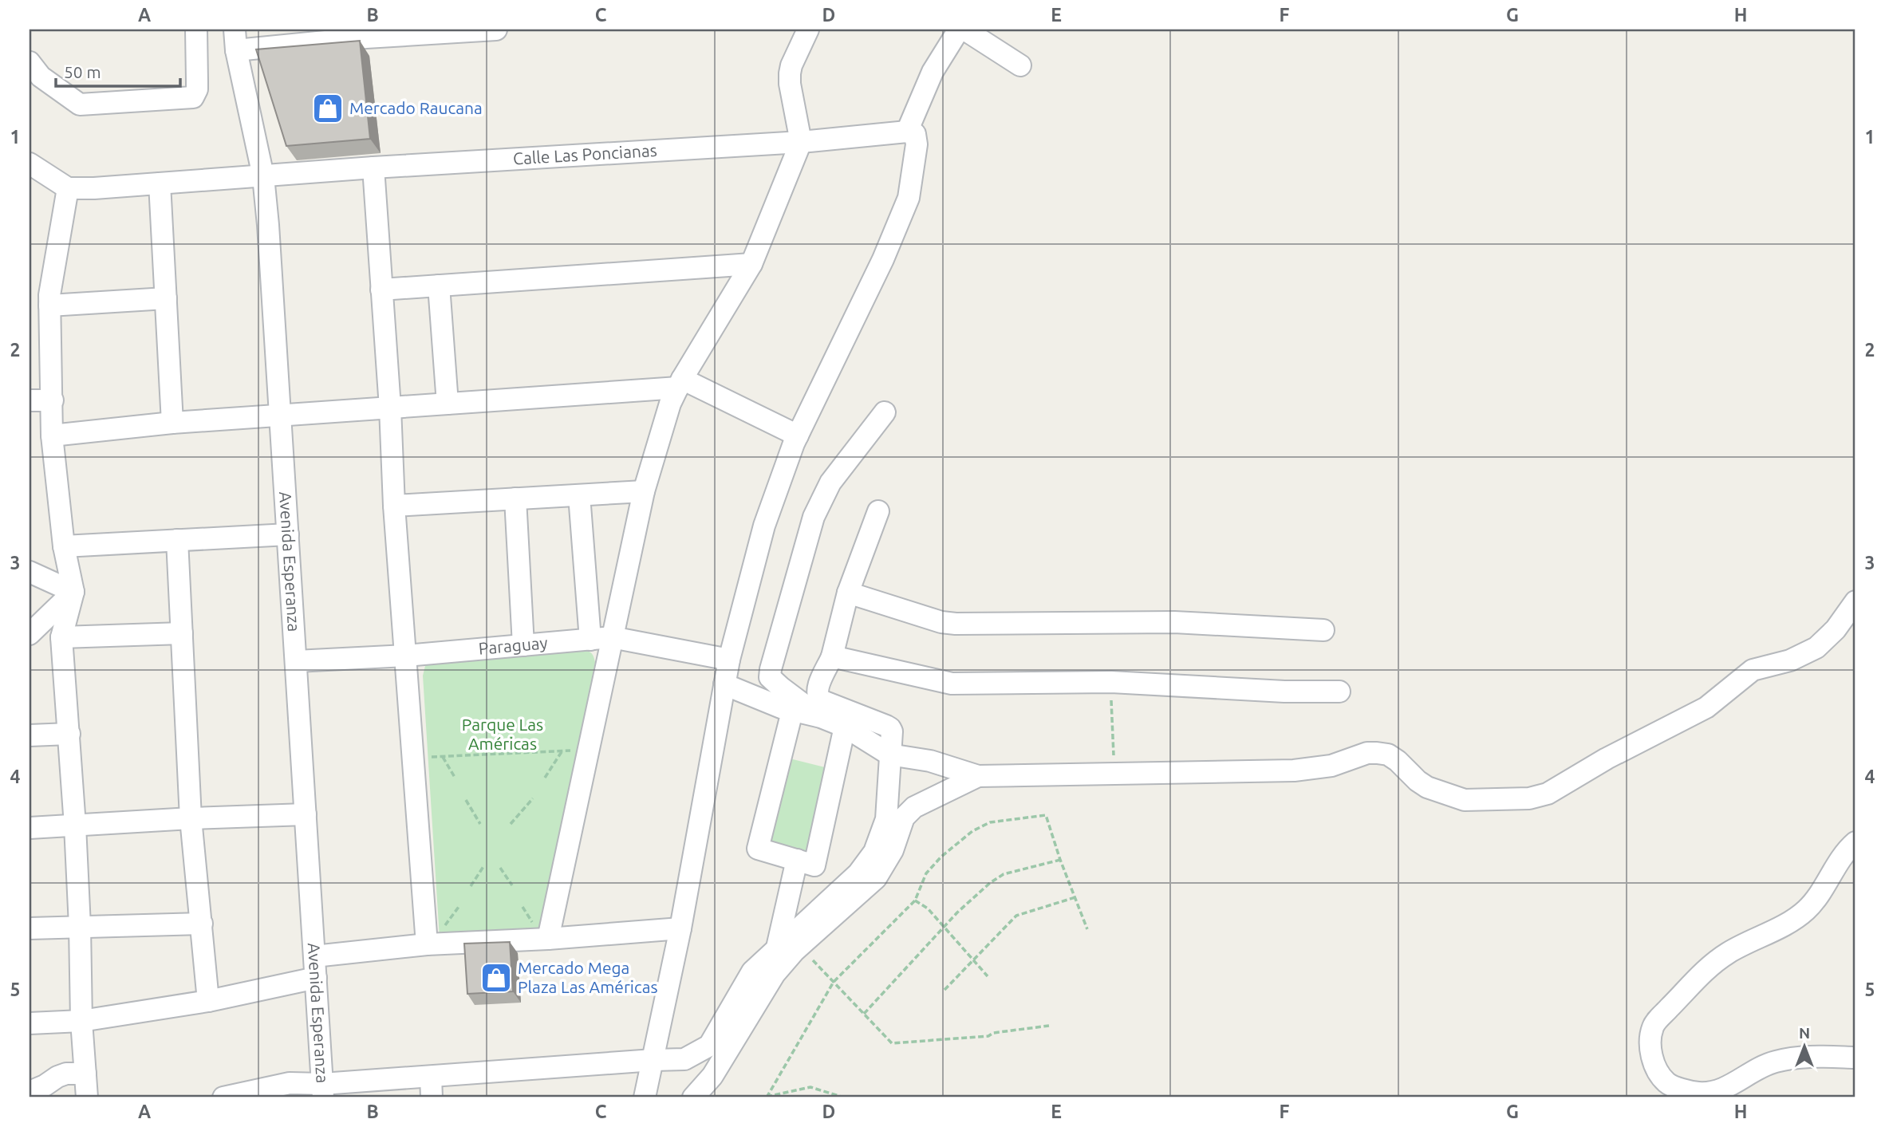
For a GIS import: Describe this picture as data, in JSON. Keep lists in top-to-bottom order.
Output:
{
  "streets": {
    "street": ["Calle Las Poncianas", "Avenida Esperanza", "Paraguay"]
  },
  "crossings": [
    ["Calle Las Poncianas", "Avenida Esperanza"],
    ["Avenida Esperanza", "Paraguay"]
  ],
  "parks": ["Parque Las Américas"],
  "places": {
    "shop": ["Mercado Raucana", "Mercado Mega Plaza Las Américas"]
  },
  "scale_bar": "50 m",
  "north": "top",
  "grid": {
    "columns": [
      "A",
      "B",
      "C",
      "D",
      "E",
      "F",
      "G",
      "H"
    ],
    "rows": [
      "1",
      "2",
      "3",
      "4",
      "5"
    ]
  }
}
